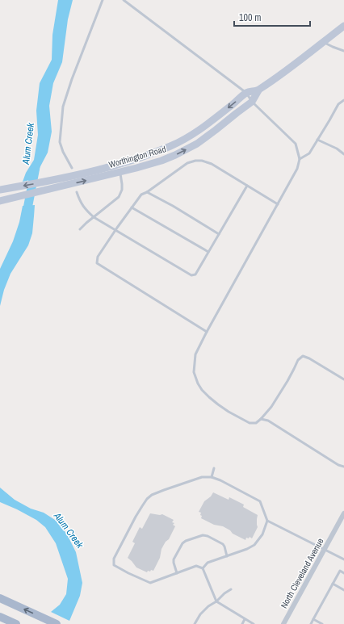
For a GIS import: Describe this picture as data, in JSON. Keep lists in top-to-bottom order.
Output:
{
  "streets": {
    "main road": ["Worthington Road"],
    "street": ["North Cleveland Avenue"]
  },
  "water": ["Alum Creek"],
  "scale_bar": "100 m"
}
